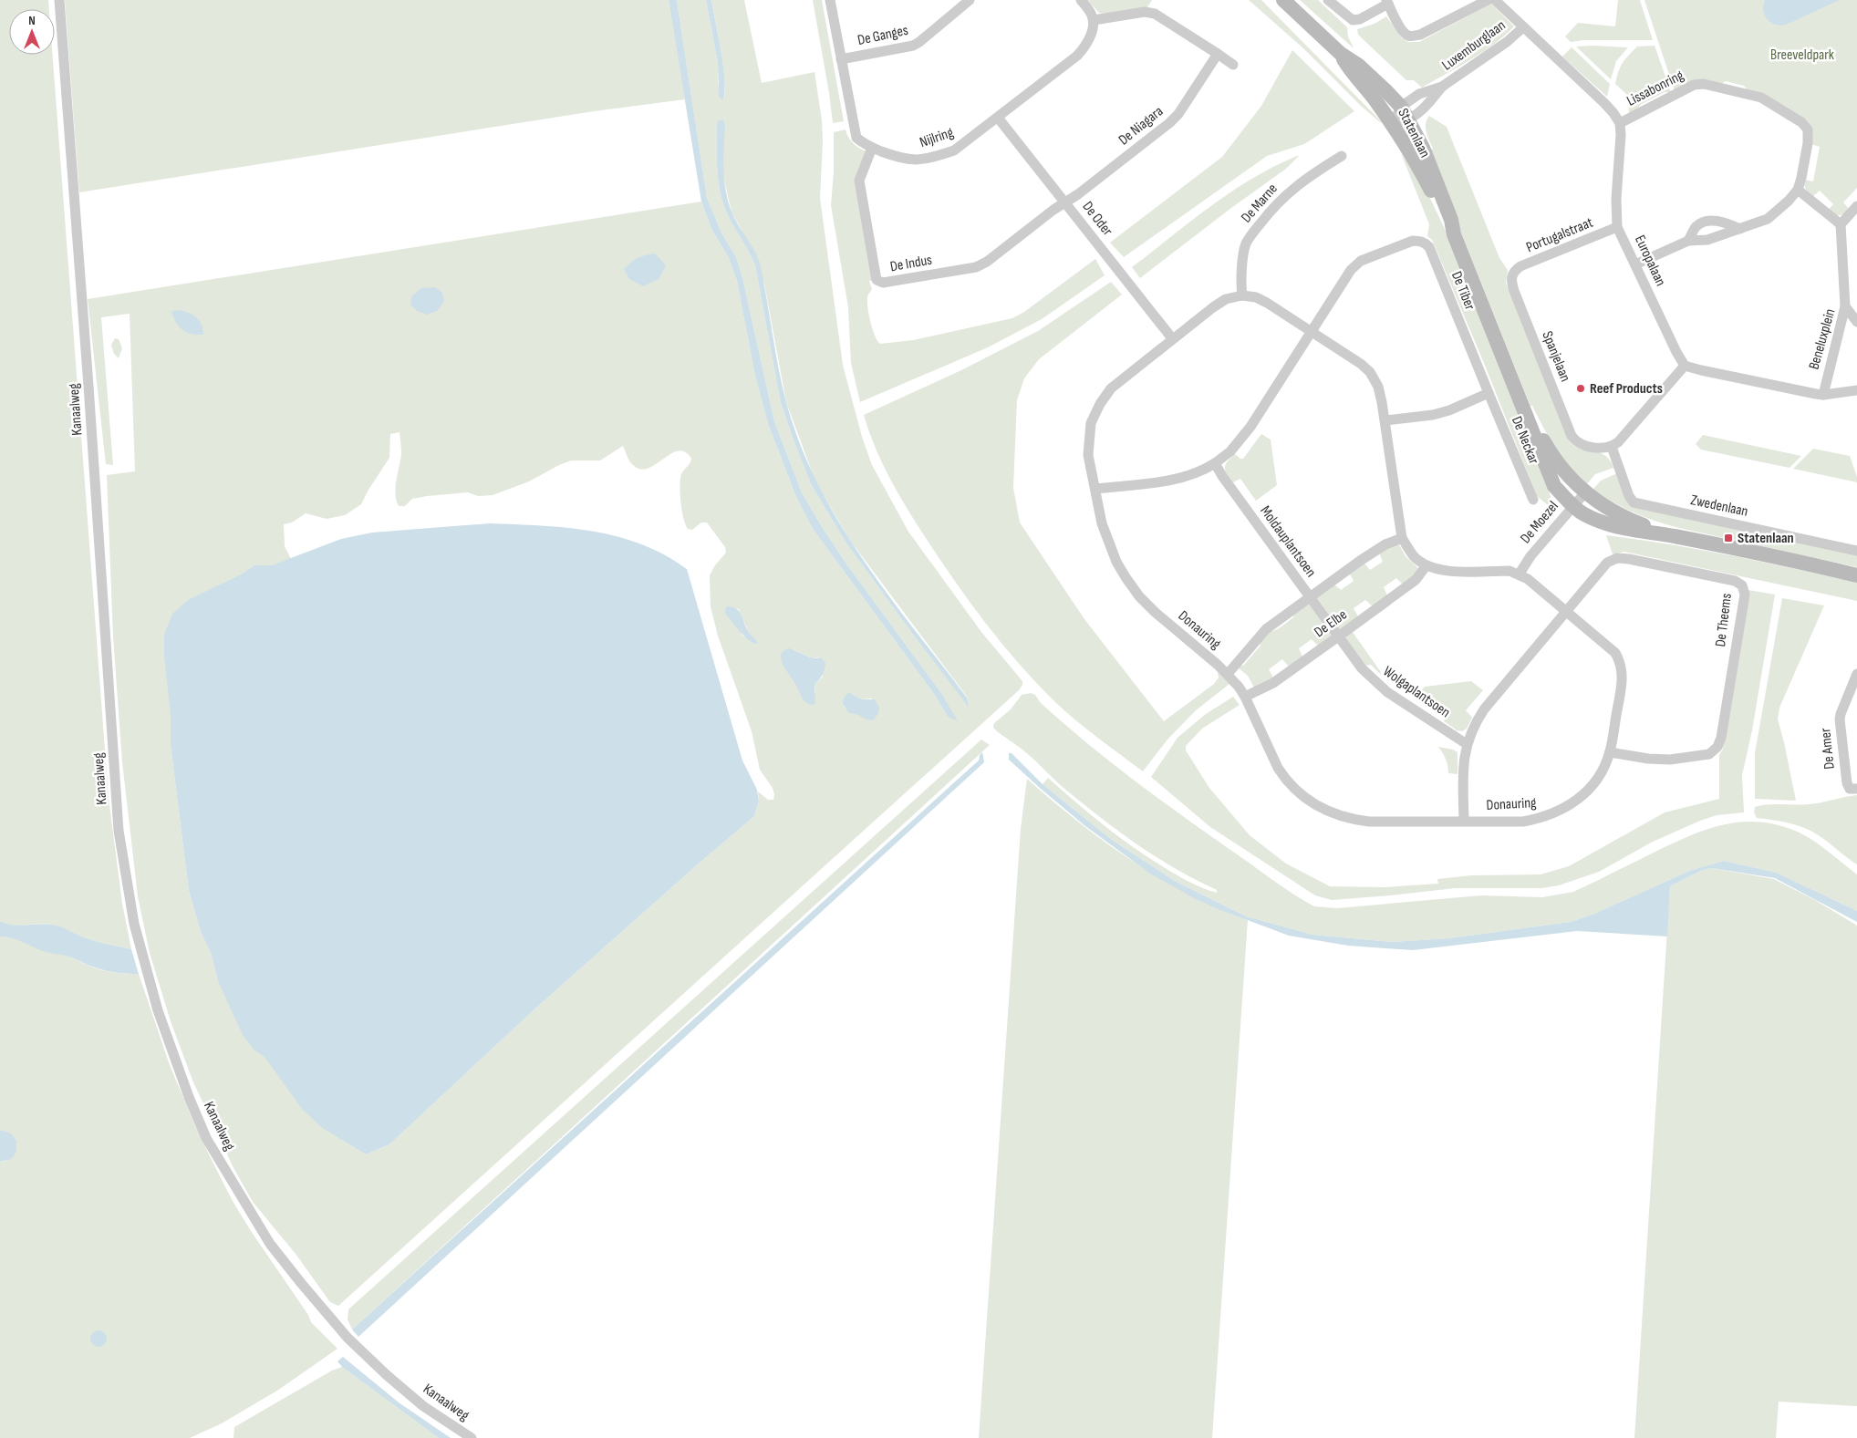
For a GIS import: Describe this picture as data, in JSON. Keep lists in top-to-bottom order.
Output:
{
  "streets": {
    "main road": ["Statenlaan"],
    "street": [
      "De Ganges",
      "Luxemburglaan",
      "Lissabonring",
      "De Niagara",
      "Nijlring",
      "De Marne",
      "De Oder",
      "Portugalstraat",
      "Europalaan",
      "De Indus",
      "De Tiber",
      "Beneluxplein",
      "Spanjelaan",
      "Kanaalweg",
      "De Neckar",
      "Zwedenlaan",
      "De Moezel",
      "Moldauplantsoen",
      "De Theems",
      "De Elbe",
      "Donauring",
      "Wolgaplantsoen",
      "De Amer"
    ]
  },
  "crossings": [
    ["De Ganges", "Nijlring"],
    ["Luxemburglaan", "Statenlaan"],
    ["Lissabonring", "Europalaan"],
    ["De Niagara", "De Oder"],
    ["De Niagara", "De Indus"],
    ["Statenlaan", "De Moezel"],
    ["Nijlring", "De Oder"],
    ["Nijlring", "De Indus"],
    ["De Marne", "Donauring"],
    ["De Oder", "De Indus"],
    ["De Oder", "Donauring"],
    ["Portugalstraat", "Europalaan"],
    ["Portugalstraat", "Spanjelaan"],
    ["De Tiber", "De Neckar"],
    ["De Tiber", "Donauring"],
    ["Spanjelaan", "Zwedenlaan"],
    ["De Moezel", "Donauring"],
    ["Moldauplantsoen", "De Elbe"],
    ["Moldauplantsoen", "Wolgaplantsoen"],
    ["De Theems", "Donauring"],
    ["De Elbe", "Donauring"],
    ["De Elbe", "Wolgaplantsoen"]
  ],
  "parks": ["Breeveldpark"],
  "places": {
    "other": ["Reef Products"],
    "transit": ["Statenlaan"]
  },
  "north": "top"
}
